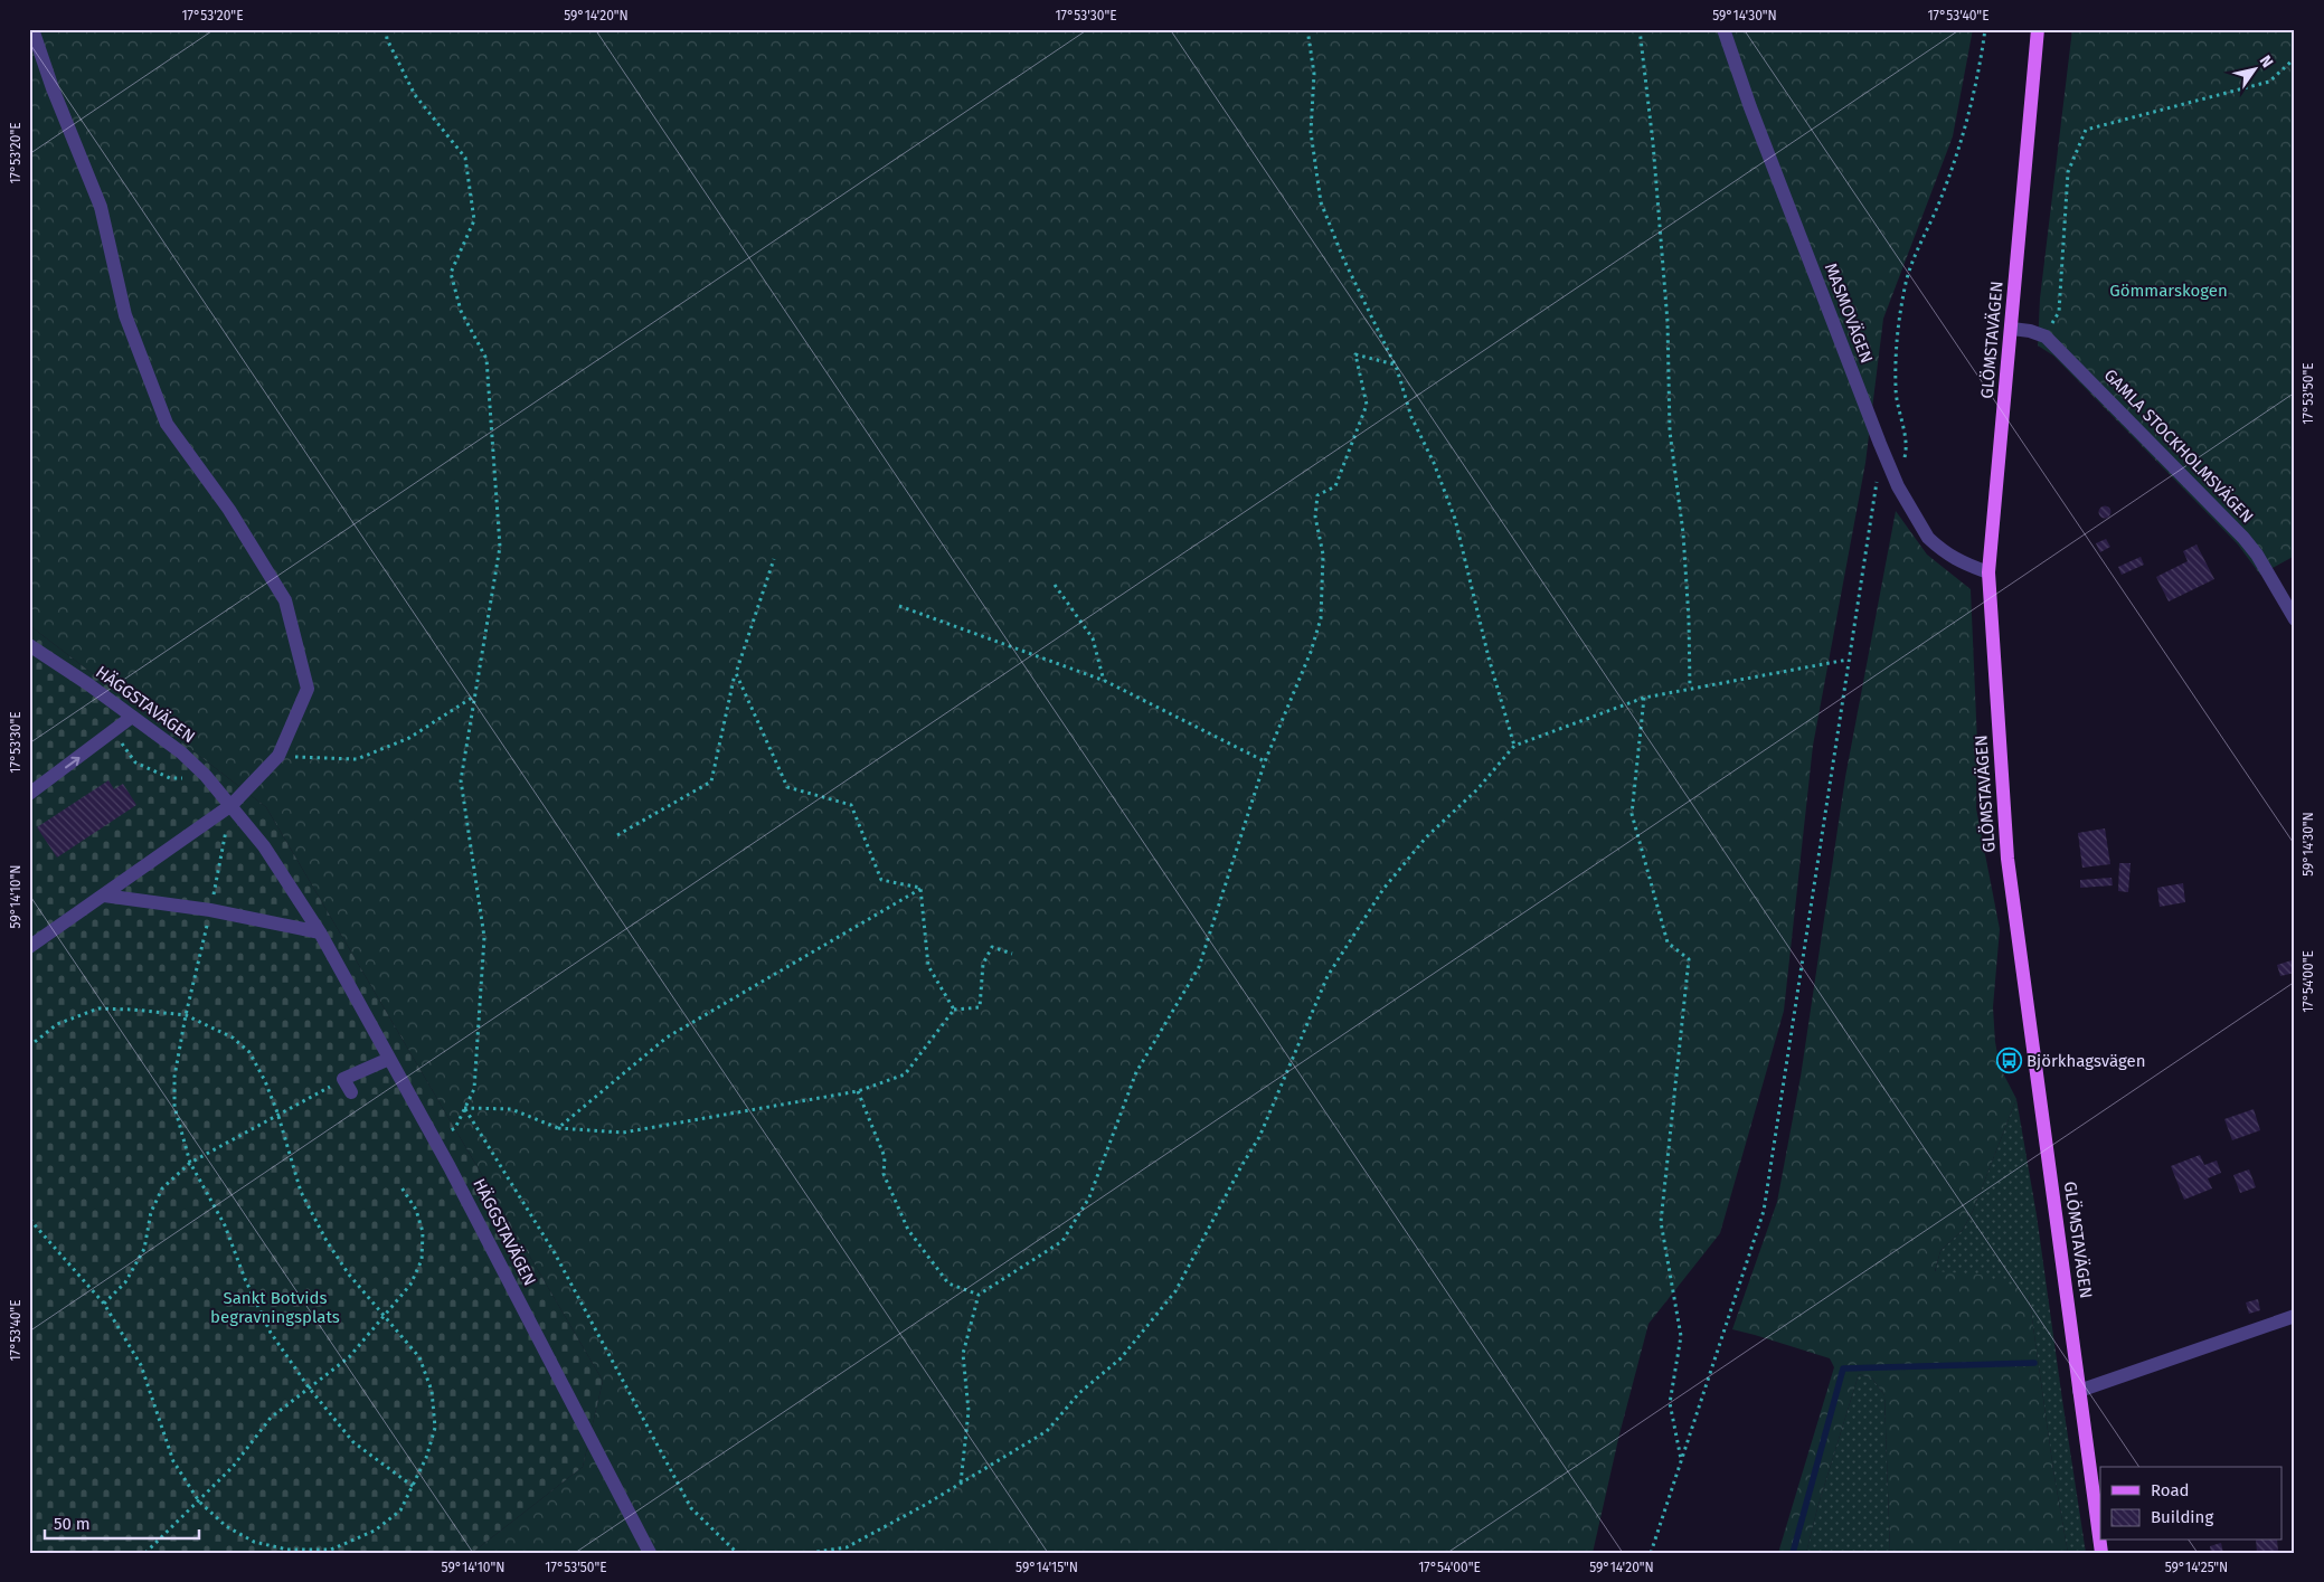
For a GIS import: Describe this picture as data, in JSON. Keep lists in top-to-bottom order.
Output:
{
  "streets": {
    "main road": ["GLÖMSTAVÄGEN"],
    "street": ["MASMOVÄGEN", "GAMLA STOCKHOLMSVÄGEN", "HÄGGSTAVÄGEN"]
  },
  "crossings": [
    ["MASMOVÄGEN", "GLÖMSTAVÄGEN"]
  ],
  "parks": ["Gömmarskogen", "Sankt Botvids begravningsplats"],
  "places": {
    "bus stop": ["Björkhagsvägen"]
  },
  "legend": ["Road", "Building"],
  "scale_bar": "50 m",
  "north": "top right",
  "coordinates": [
    "17°53'20\"E",
    "59°14'20\"N",
    "17°53'30\"E",
    "59°14'30\"N",
    "17°53'40\"E",
    "17°53'50\"E",
    "59°14'10\"N",
    "17°54'00\"E",
    "59°14'15\"N",
    "59°14'25\"N"
  ]
}
